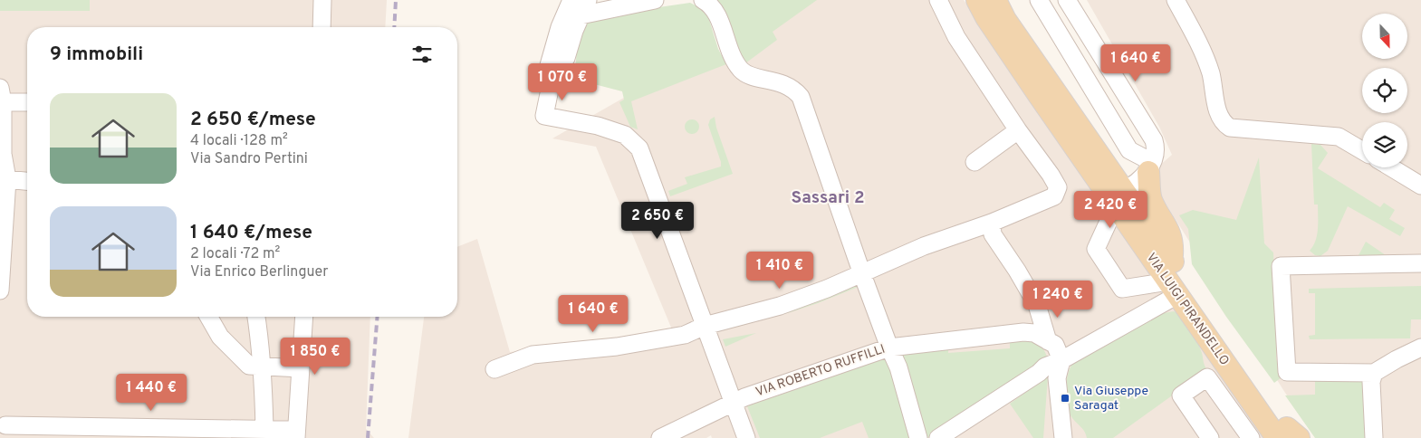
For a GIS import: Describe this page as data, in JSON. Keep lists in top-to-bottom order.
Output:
{
  "streets": {
    "main road": ["VIA LUIGI PIRANDELLO"],
    "street": ["VIA ROBERTO RUFFILLI"]
  },
  "districts": ["Sassari 2"],
  "places": {
    "transit": ["Via Giuseppe Saragat"]
  },
  "north": "bottom",
  "page": {
    "heading": "9 immobili",
    "price": [
      "1 640 €",
      "1 070 €",
      "2 420 €",
      "2 650 €",
      "1 410 €",
      "1 240 €",
      "1 640 €",
      "1 850 €",
      "1 440 €"
    ],
    "list": [
      {
        "name": "2 650 €/mese",
        "note": "4 locali · 128 m² · Via Sandro Pertini"
      },
      {
        "name": "1 640 €/mese",
        "note": "2 locali · 72 m² · Via Enrico Berlinguer"
      }
    ]
  }
}
